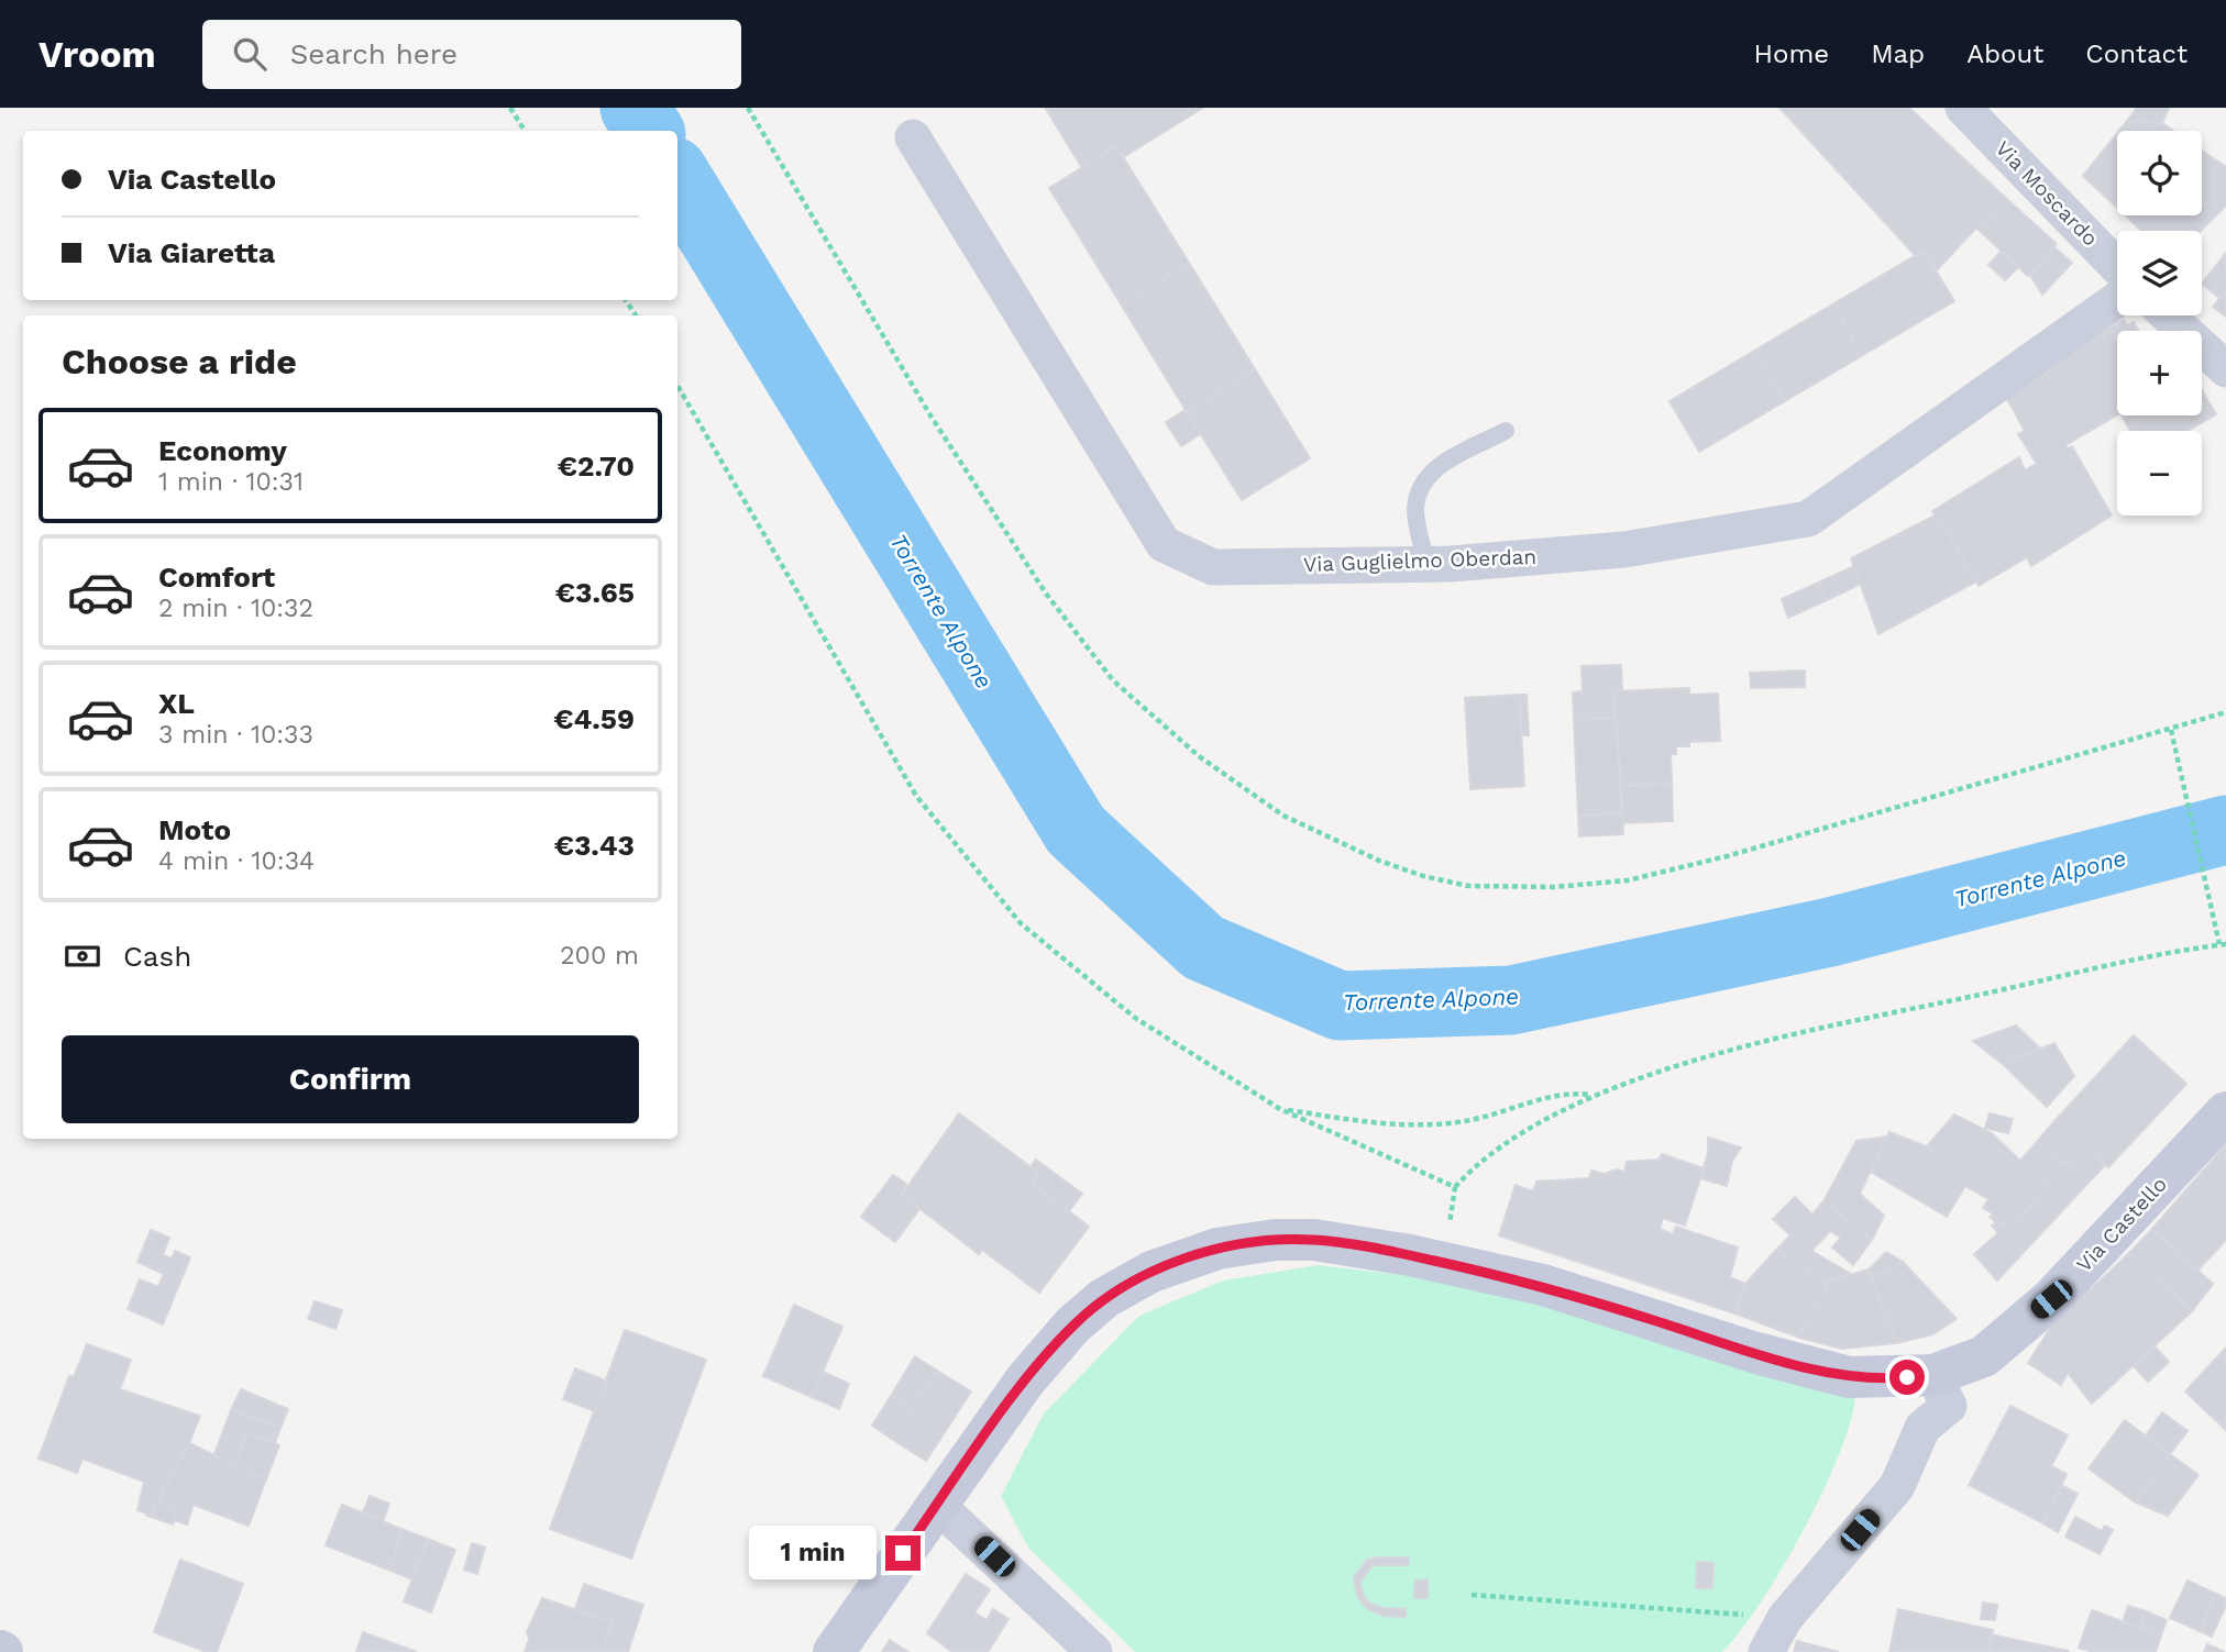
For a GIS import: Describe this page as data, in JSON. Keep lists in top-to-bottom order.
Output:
{
  "streets": {
    "street": ["Via Moscardo", "Via Guglielmo Oberdan", "Via Castello"]
  },
  "water": ["Torrente Alpone"],
  "page": {
    "header": "Vroom",
    "search": "Search here",
    "nav": [
      "Home",
      "Map",
      "About",
      "Contact"
    ],
    "map_buttons": ["+", "−"],
    "banner": ["Via Castello", "Via Giaretta"],
    "heading": "Choose a ride",
    "list": [
      {
        "name": "Economy",
        "note": "1 min · 10:31",
        "value": "€2.70"
      },
      {
        "name": "Comfort",
        "note": "2 min · 10:32",
        "value": "€3.65"
      },
      {
        "name": "XL",
        "note": "3 min · 10:33",
        "value": "€4.59"
      },
      {
        "name": "Moto",
        "note": "4 min · 10:34",
        "value": "€3.43"
      }
    ],
    "pay": ["Cash", "200 m"],
    "buttons": "Confirm",
    "bubble": "1 min"
  }
}
